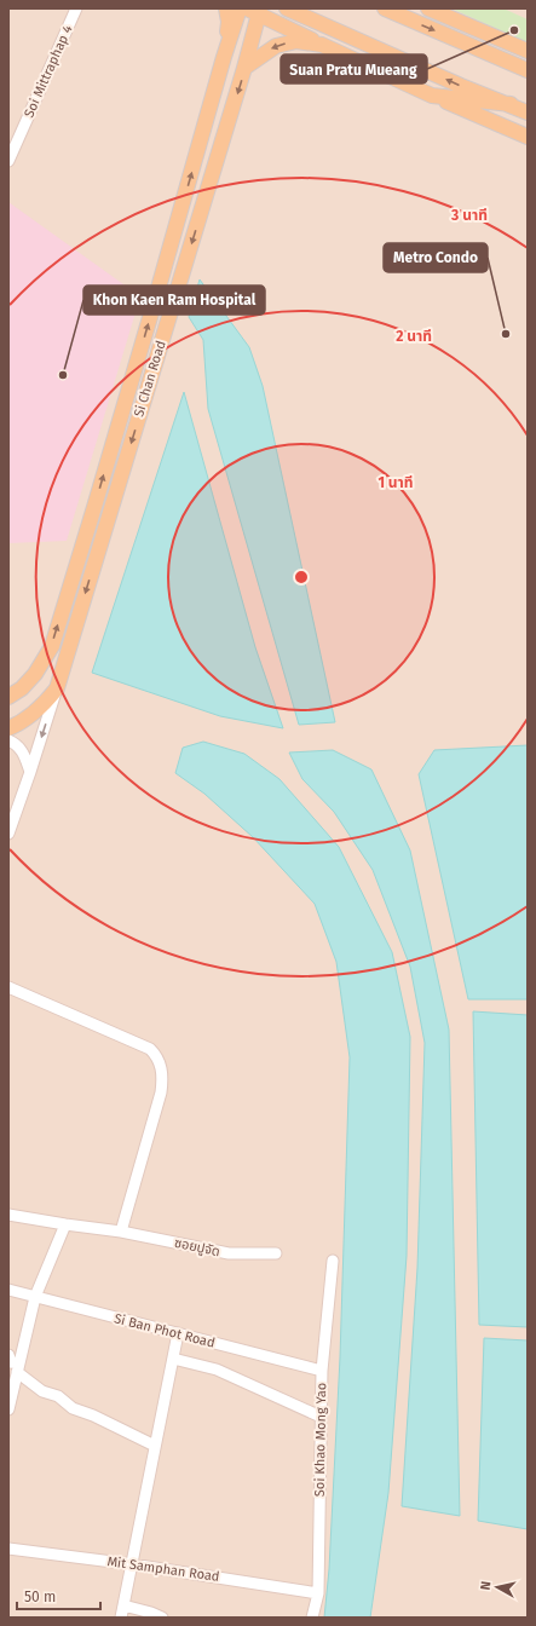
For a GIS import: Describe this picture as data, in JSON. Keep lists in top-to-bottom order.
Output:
{
  "streets": {
    "main road": ["Si Chan Road"],
    "street": [
      "Soi Mittraphap 4",
      "ซอยปูจัด",
      "Si Ban Phot Road",
      "Soi Khao Mong Yao",
      "Mit Samphan Road"
    ]
  },
  "crossings": [
    ["Si Ban Phot Road", "Soi Khao Mong Yao"],
    ["Soi Khao Mong Yao", "Mit Samphan Road"]
  ],
  "places": ["Suan Pratu Mueang", "Metro Condo", "Khon Kaen Ram Hospital"],
  "scale_bar": "50 m",
  "north": "left",
  "rings": ["3 นาที", "2 นาที", "1 นาที"]
}
